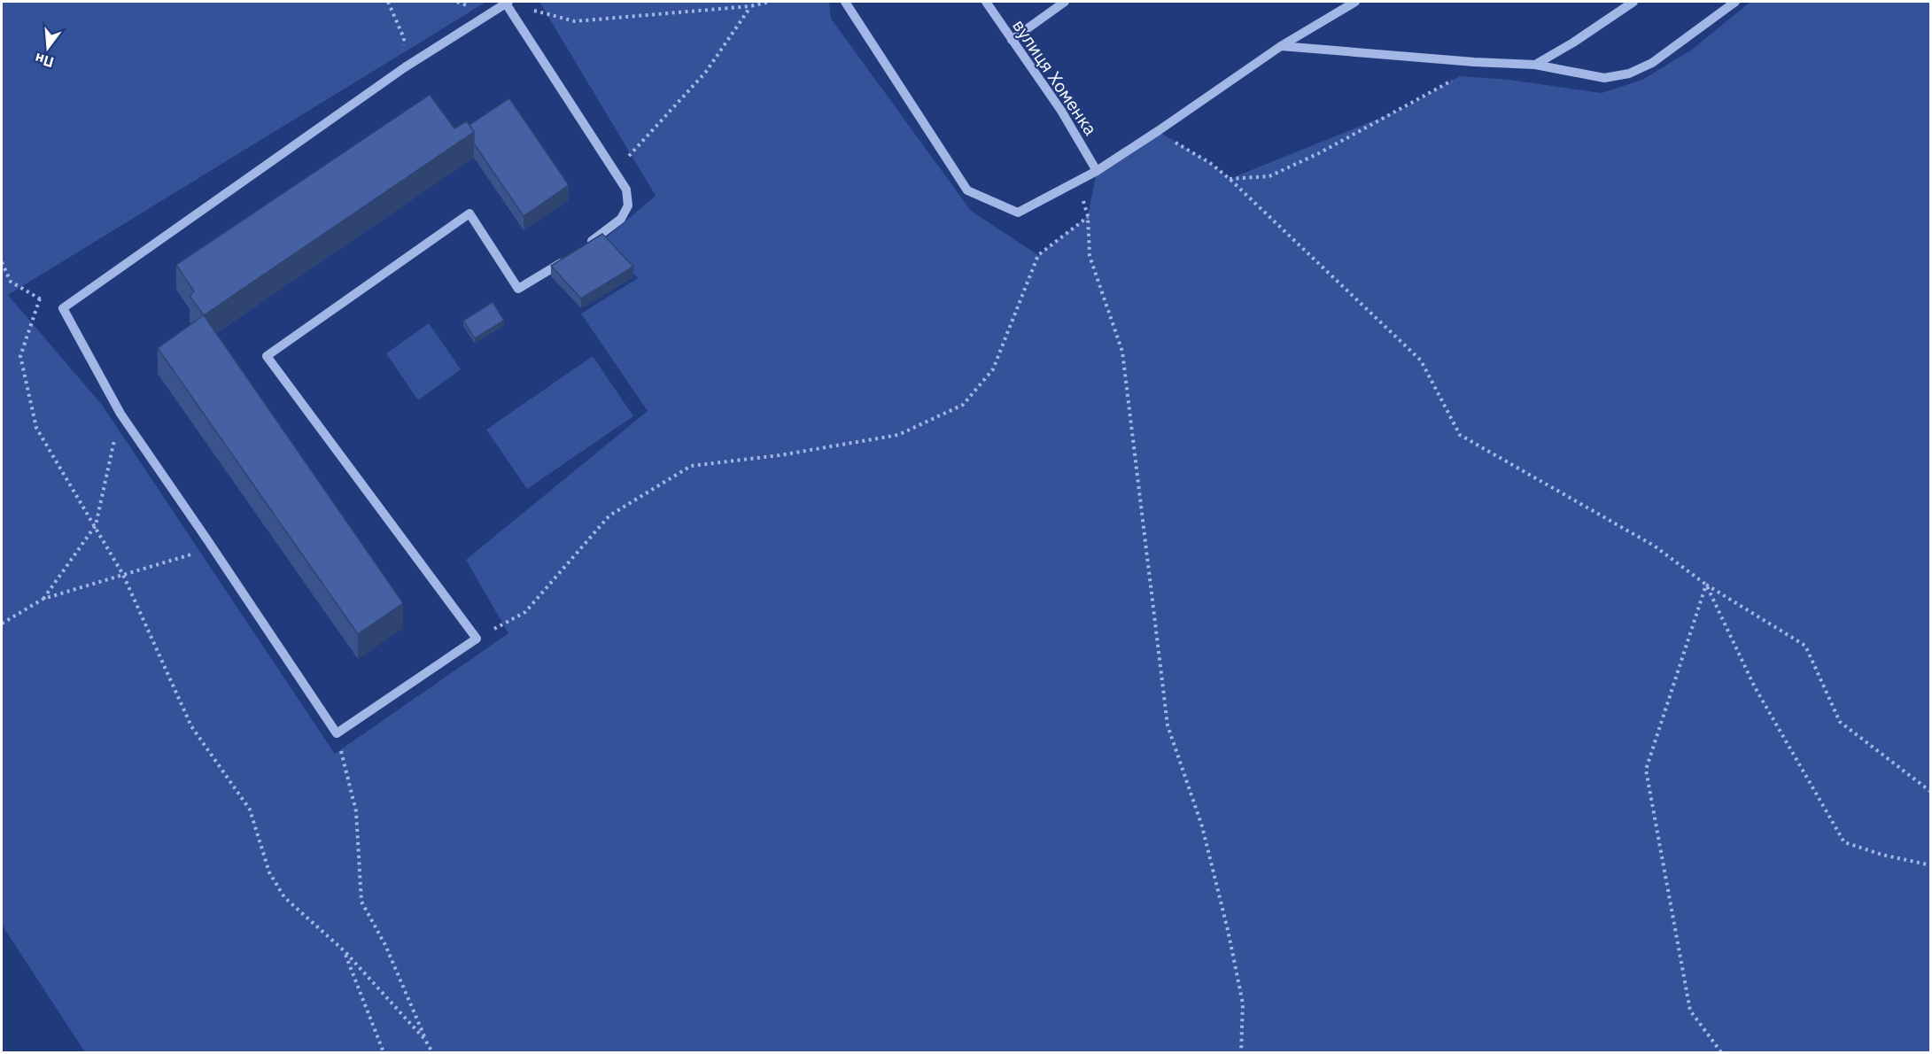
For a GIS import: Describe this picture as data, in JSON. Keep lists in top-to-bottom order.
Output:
{
  "streets": {
    "street": ["вулиця Хоменка"]
  },
  "north": "bottom"
}
